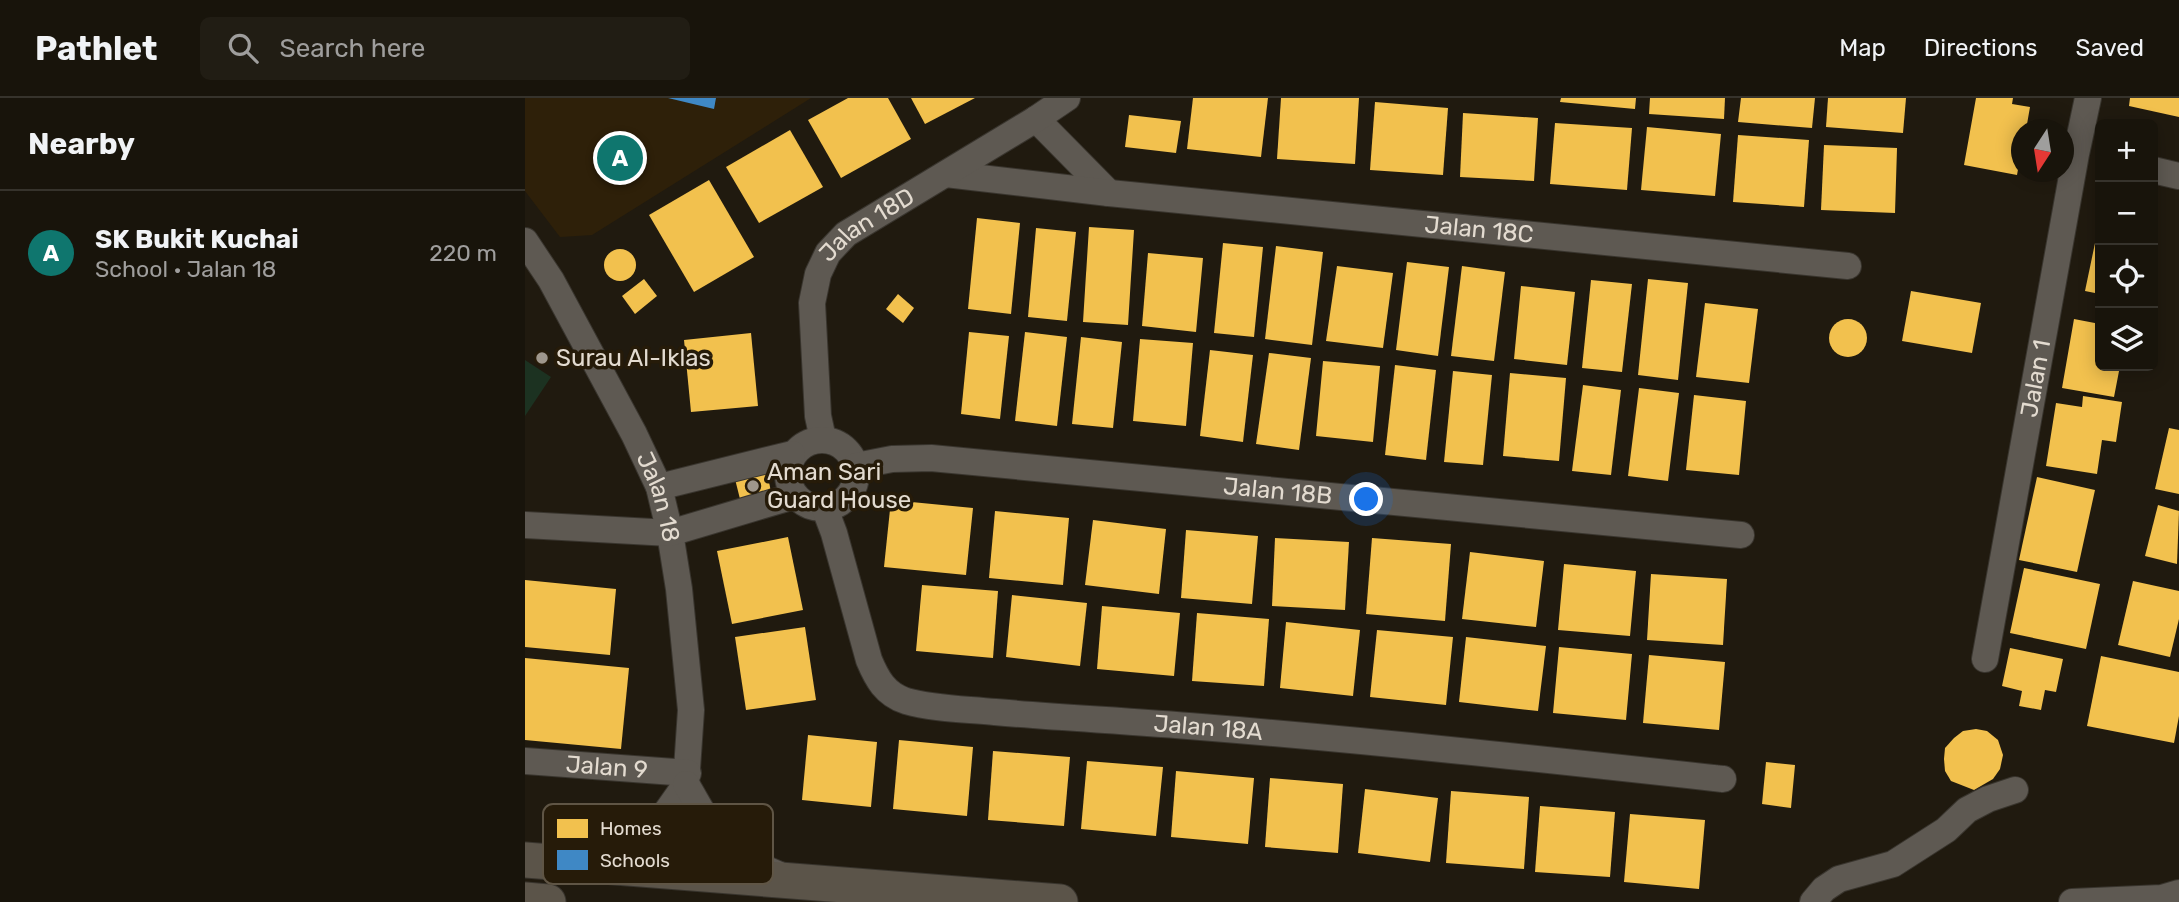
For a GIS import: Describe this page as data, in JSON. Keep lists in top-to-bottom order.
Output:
{
  "streets": {
    "street": [
      "Jalan 18D",
      "Jalan 18C",
      "Jalan 1",
      "Jalan 18B",
      "Jalan 18",
      "Jalan 18A",
      "Jalan 9"
    ]
  },
  "crossings": [
    ["Jalan 18D", "Jalan 18C"],
    ["Jalan 18D", "Jalan 18B"],
    ["Jalan 18D", "Jalan 18A"],
    ["Jalan 18B", "Jalan 18A"],
    ["Jalan 18", "Jalan 9"]
  ],
  "places": ["Surau Al-Iklas", "Aman Sari Guard House"],
  "legend": ["Homes", "Schools"],
  "north": "bottom",
  "page": {
    "header": "Pathlet",
    "search": "Search here",
    "nav": ["Map", "Directions", "Saved"],
    "heading": "Nearby",
    "map_buttons": ["+", "−"],
    "pins": "A",
    "list": [
      {
        "mark": "A",
        "name": "SK Bukit Kuchai",
        "note": "School · Jalan 18",
        "value": "220 m"
      }
    ]
  }
}
